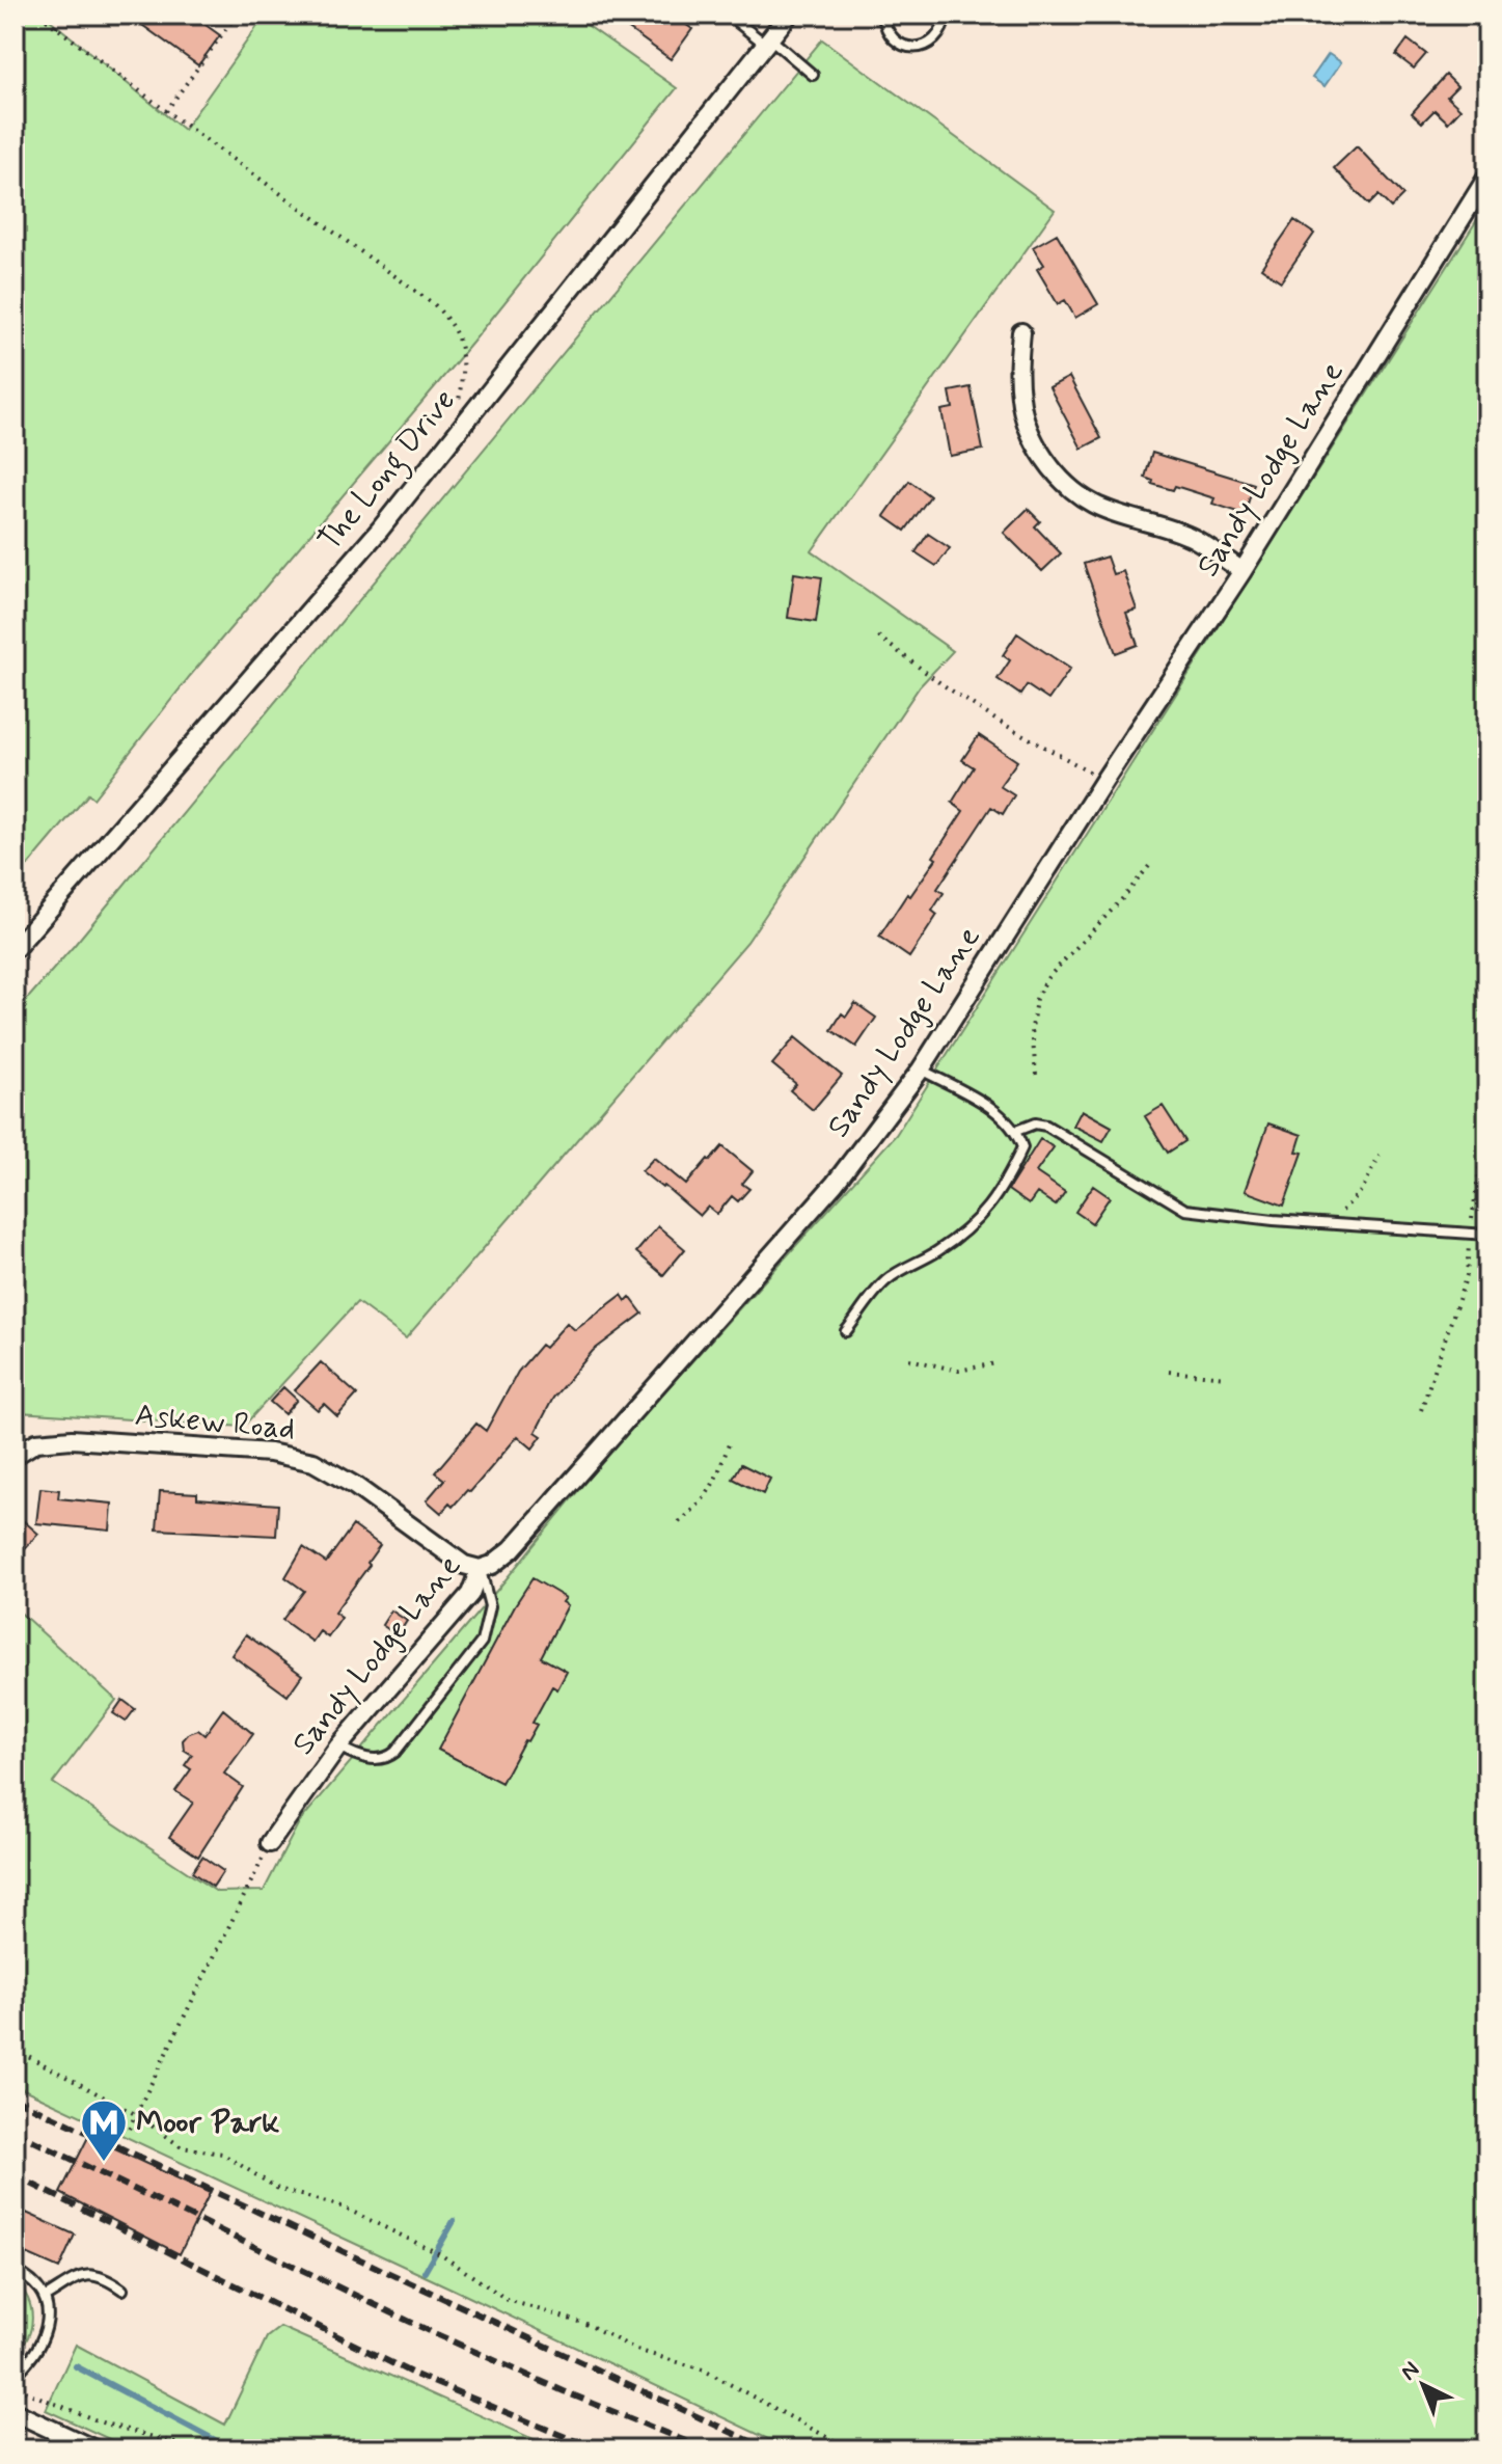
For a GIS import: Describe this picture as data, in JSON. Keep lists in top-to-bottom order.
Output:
{
  "streets": {
    "street": ["Sandy Lodge Lane", "The Long Drive", "Askew Road"]
  },
  "crossings": [
    ["Sandy Lodge Lane", "Askew Road"]
  ],
  "places": {
    "metro station": ["Moor Park"]
  },
  "north": "top left"
}
